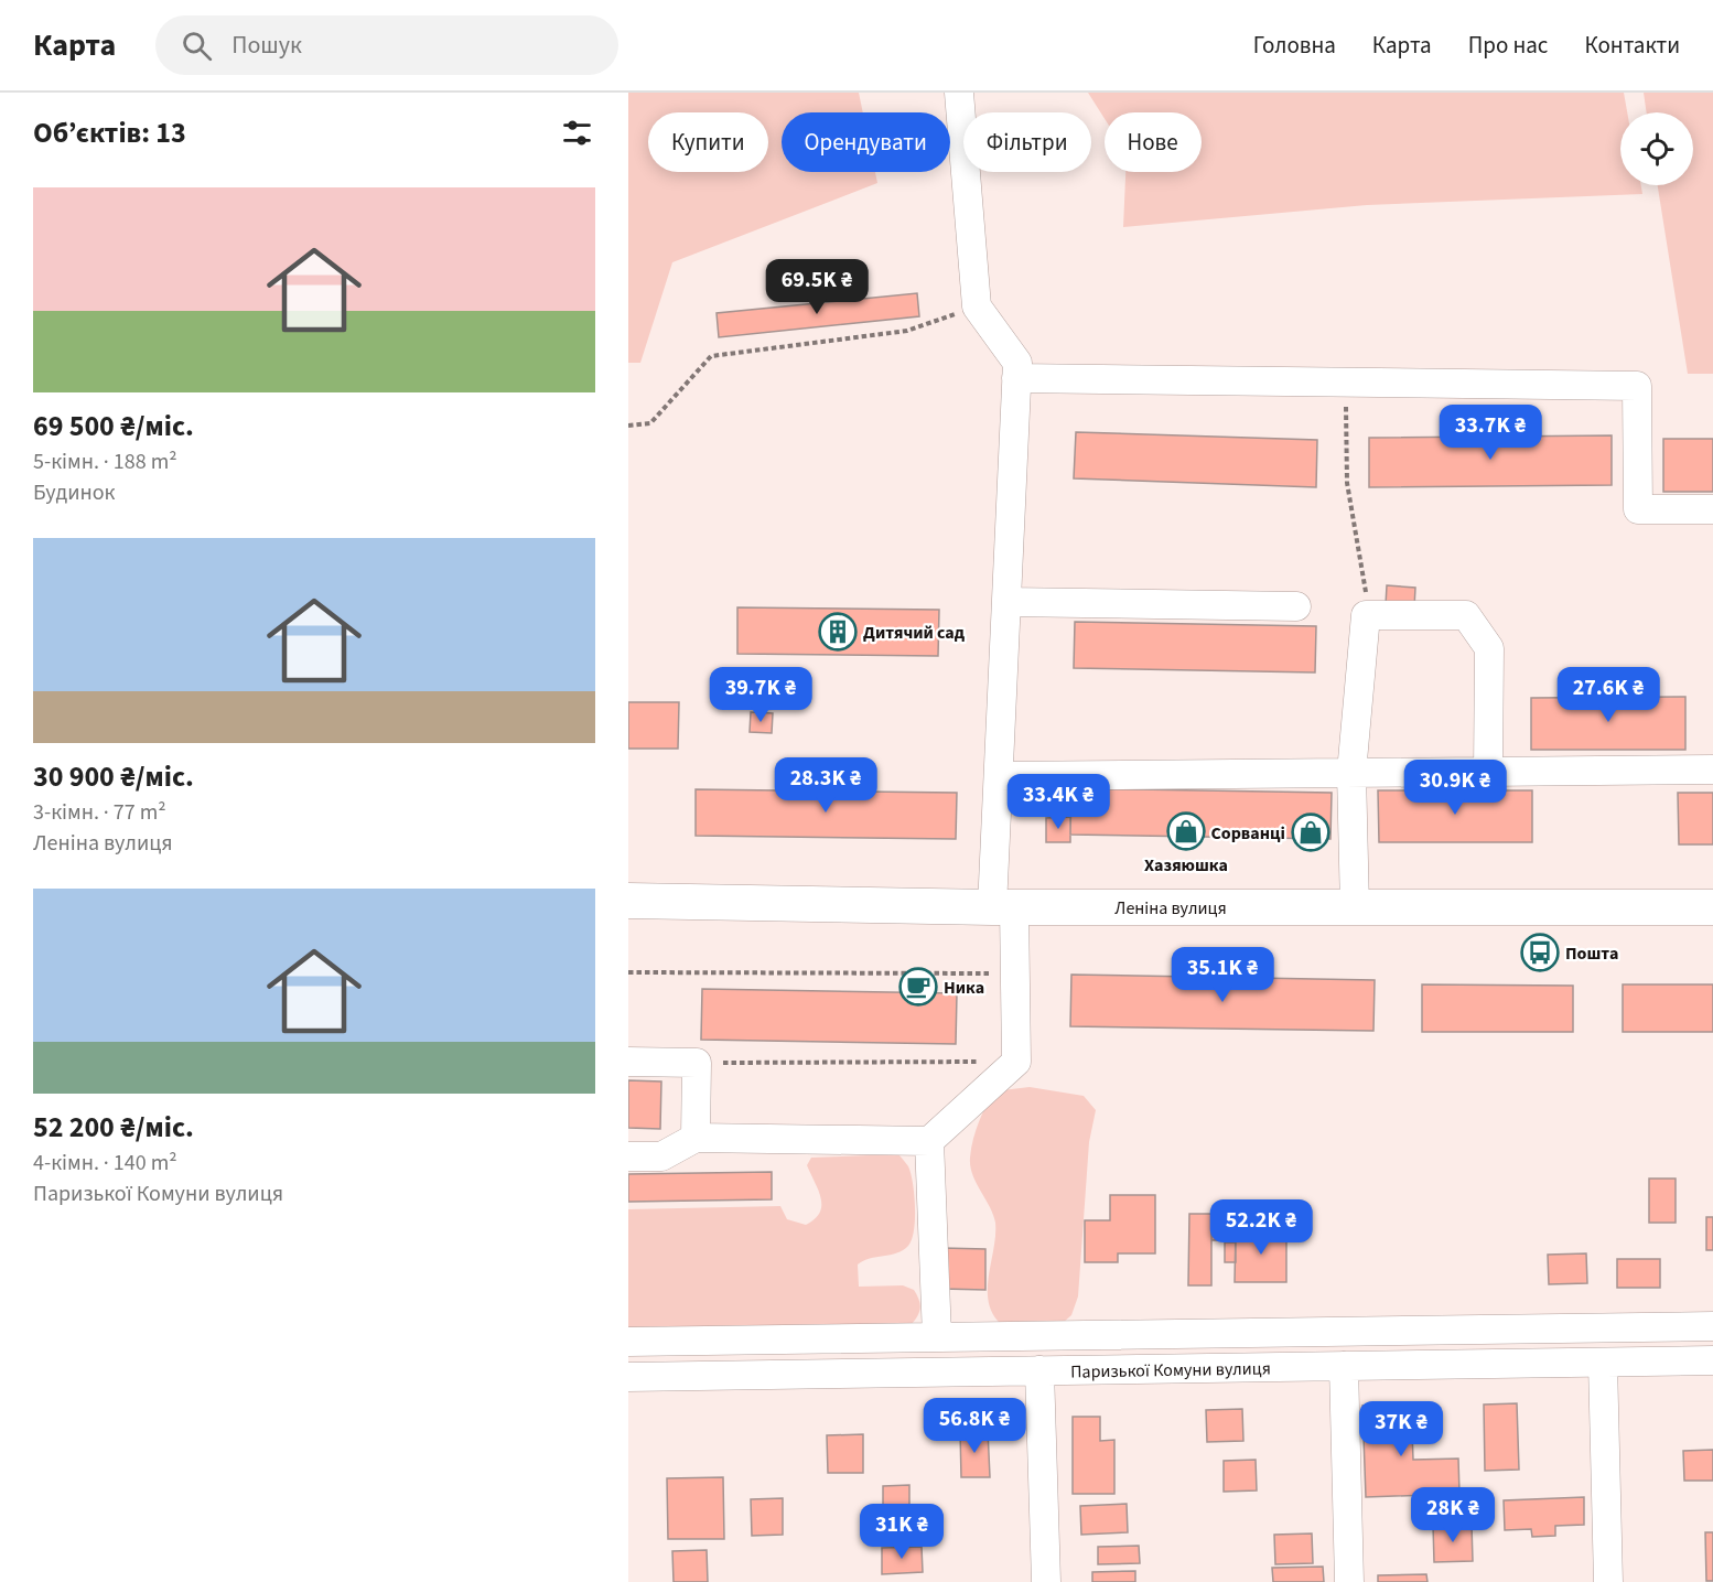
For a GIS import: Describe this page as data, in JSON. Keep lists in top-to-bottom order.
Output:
{
  "streets": {
    "main road": ["Леніна вулиця"],
    "street": ["Паризької Комуни вулиця"]
  },
  "places": {
    "building": ["Дитячий сад"],
    "shop": ["Хазяюшка", "Сорванці"],
    "bus stop": ["Пошта"],
    "cafe": ["Ника"]
  },
  "page": {
    "header": "Карта",
    "search": "Пошук",
    "nav": [
      "Головна",
      "Карта",
      "Про нас",
      "Контакти"
    ],
    "heading": "Об’єктів: 13",
    "chip": [
      "Купити",
      "Орендувати",
      "Фільтри",
      "Нове"
    ],
    "list": [
      {
        "name": "69 500 ₴/міс.",
        "note": "5-кімн. · 188 m² · Будинок"
      },
      {
        "name": "30 900 ₴/міс.",
        "note": "3-кімн. · 77 m² · Леніна вулиця"
      },
      {
        "name": "52 200 ₴/міс.",
        "note": "4-кімн. · 140 m² · Паризької Комуни вулиця"
      }
    ],
    "price": [
      "69.5K ₴",
      "33.7K ₴",
      "39.7K ₴",
      "27.6K ₴",
      "28.3K ₴",
      "30.9K ₴",
      "33.4K ₴",
      "35.1K ₴",
      "52.2K ₴",
      "56.8K ₴",
      "37K ₴",
      "28K ₴",
      "31K ₴"
    ]
  }
}
